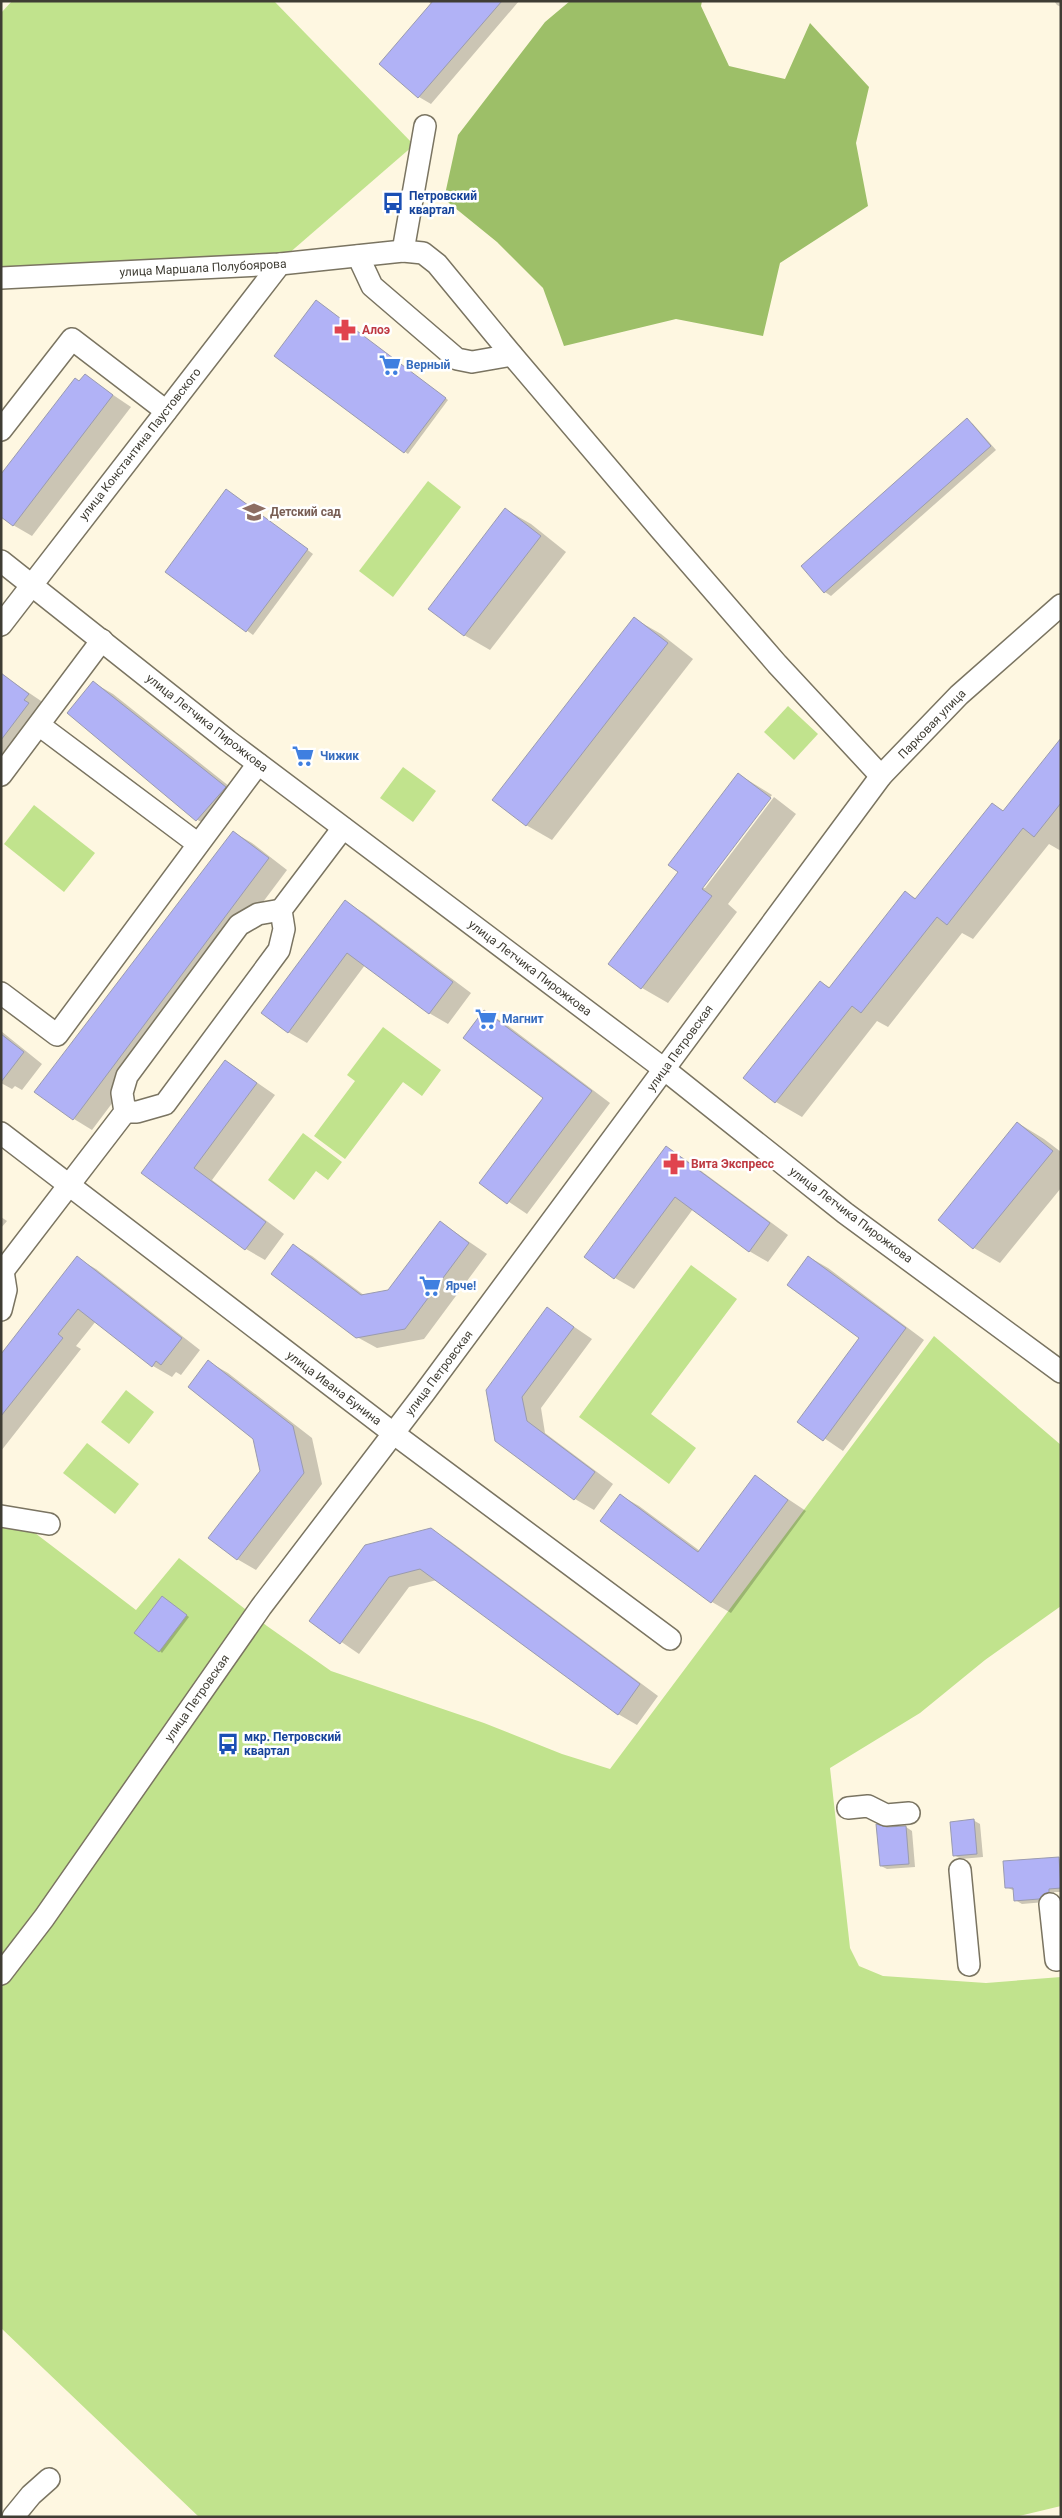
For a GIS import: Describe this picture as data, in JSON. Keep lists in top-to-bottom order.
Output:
{
  "streets": {
    "street": [
      "улица Маршала Полубоярова",
      "улица Константина Паустовского",
      "улица Летчика Пирожкова",
      "Парковая улица",
      "улица Петровская",
      "улица Ивана Бунина"
    ]
  },
  "crossings": [
    ["улица Маршала Полубоярова", "улица Константина Паустовского"],
    ["улица Маршала Полубоярова", "Парковая улица"],
    ["улица Маршала Полубоярова", "улица Петровская"],
    ["улица Константина Паустовского", "улица Летчика Пирожкова"],
    ["улица Летчика Пирожкова", "улица Петровская"],
    ["Парковая улица", "улица Петровская"],
    ["улица Петровская", "улица Ивана Бунина"]
  ],
  "places": {
    "bus stop": ["Петровский квартал", "мкр. Петровский квартал"],
    "pharmacy": ["Алоэ", "Вита Экспресс"],
    "supermarket": [
      "Верный",
      "Чижик",
      "Магнит",
      "Ярче!"
    ],
    "school or university": ["Детский сад"]
  }
}
